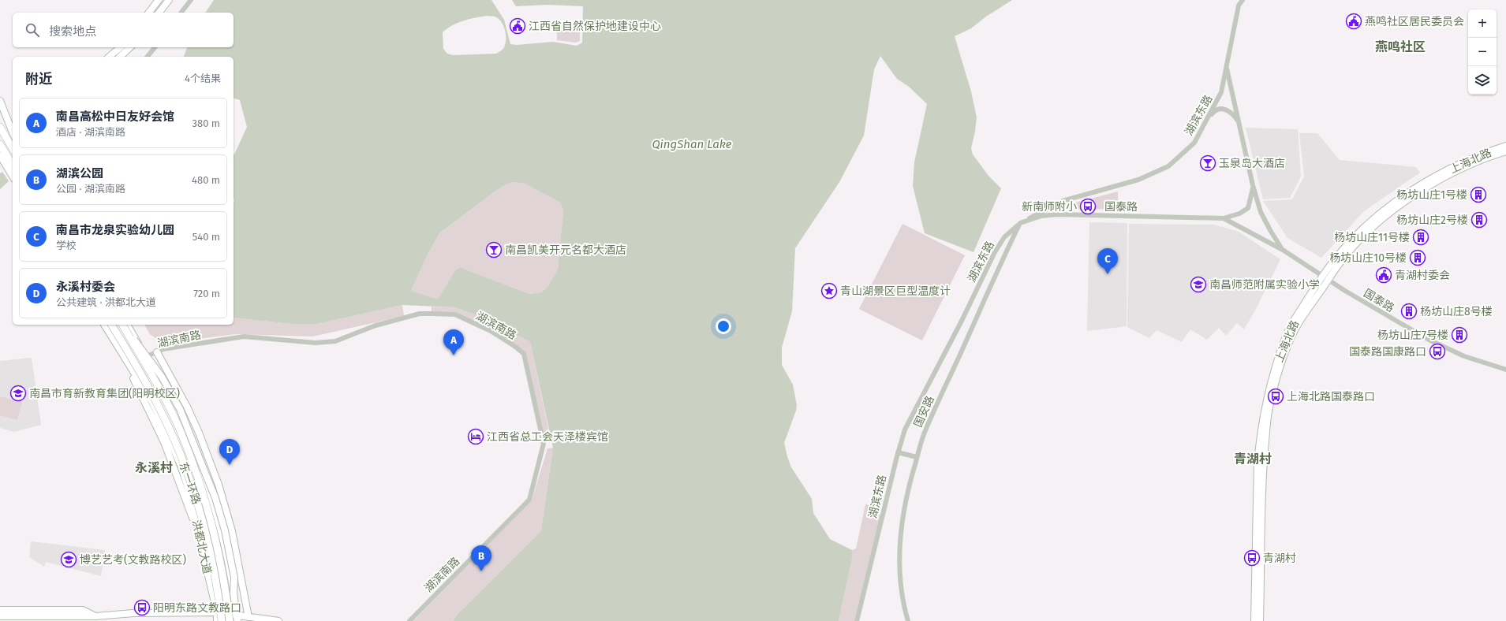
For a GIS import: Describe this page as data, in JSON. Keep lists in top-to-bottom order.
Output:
{
  "streets": {
    "highway": ["东一环路"],
    "main road": ["上海北路", "洪都北大道"],
    "street": [
      "湖滨东路",
      "国泰路",
      "湖滨南路",
      "国安路"
    ]
  },
  "crossings": [
    ["湖滨东路", "国泰路"],
    ["湖滨东路", "国安路"],
    ["上海北路", "国泰路"],
    ["国泰路", "国安路"],
    ["湖滨南路", "洪都北大道"]
  ],
  "districts": ["燕鸣社区", "青湖村", "永溪村"],
  "water": ["QingShan Lake"],
  "places": {
    "public building": ["燕鸣社区居民委员会", "江西省自然保护地建设中心", "青湖村委会"],
    "bar": ["玉泉岛大酒店", "南昌凯美开元名都大酒店"],
    "building": [
      "杨坊山庄1号楼",
      "杨坊山庄2号楼",
      "杨坊山庄11号楼",
      "杨坊山庄10号楼",
      "杨坊山庄8号楼",
      "杨坊山庄7号楼"
    ],
    "bus stop": [
      "新南师附小",
      "国泰路国康路口",
      "上海北路国泰路口",
      "青湖村",
      "阳明东路文教路口"
    ],
    "school or university": ["南昌师范附属实验小学", "南昌市育新教育集团(阳明校区)", "博艺艺考(文教路校区)"],
    "place": ["青山湖景区巨型温度计"],
    "hotel": ["江西省总工会天泽楼宾馆"]
  },
  "page": {
    "map_buttons": ["+", "−"],
    "search": "搜索地点",
    "heading": ["附近", "4个结果"],
    "list": [
      {
        "mark": "A",
        "name": "南昌高松中日友好会馆",
        "note": "酒店 · 湖滨南路",
        "value": "380 m"
      },
      {
        "mark": "B",
        "name": "湖滨公园",
        "note": "公园 · 湖滨南路",
        "value": "480 m"
      },
      {
        "mark": "C",
        "name": "南昌市龙泉实验幼儿园",
        "note": "学校",
        "value": "540 m"
      },
      {
        "mark": "D",
        "name": "永溪村委会",
        "note": "公共建筑 · 洪都北大道",
        "value": "720 m"
      }
    ],
    "pins": [
      "C",
      "A",
      "D",
      "B"
    ]
  }
}
